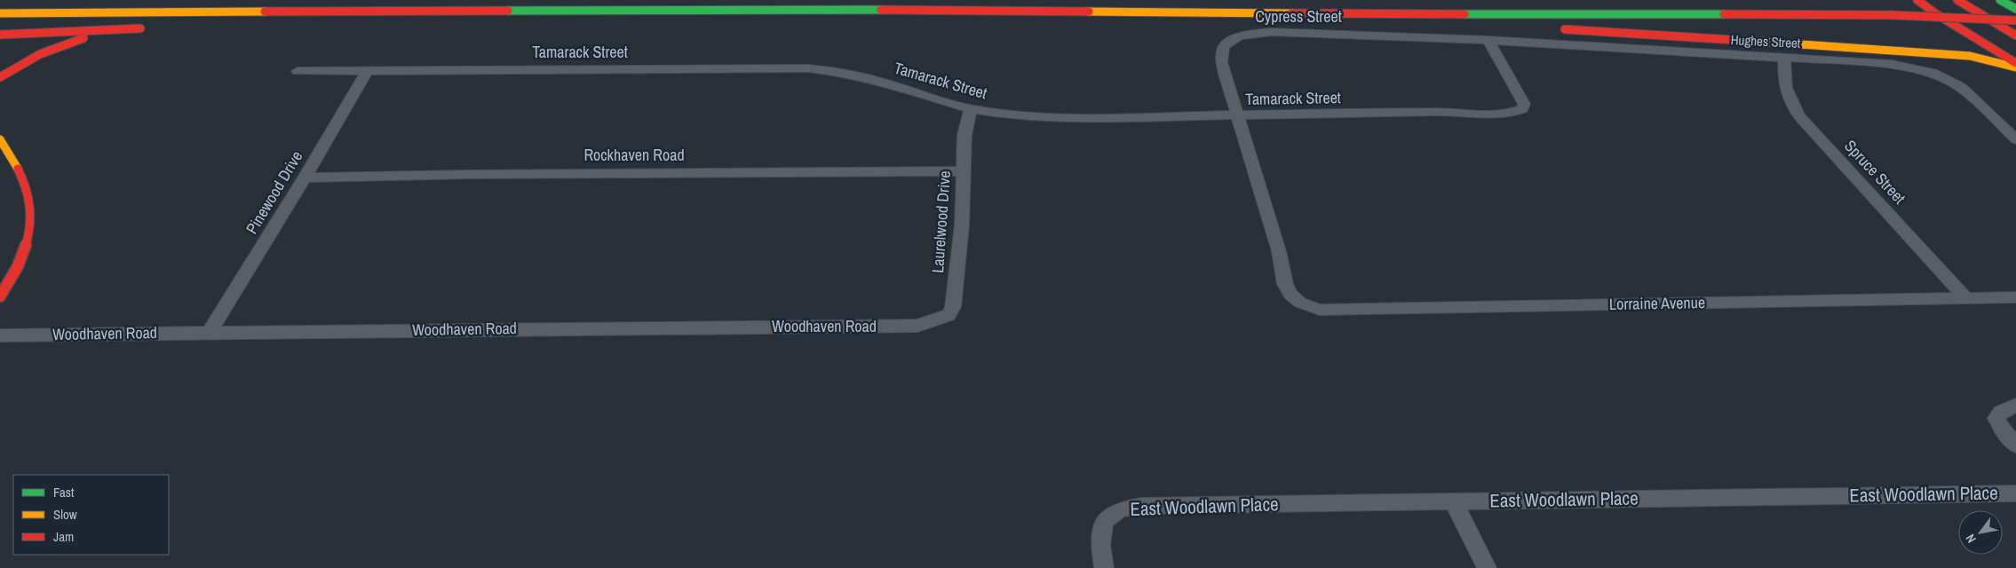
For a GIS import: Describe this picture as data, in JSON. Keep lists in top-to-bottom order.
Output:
{
  "streets": {
    "street": [
      "Cypress Street",
      "Hughes Street",
      "Tamarack Street",
      "Rockhaven Road",
      "Spruce Street",
      "Pinewood Drive",
      "Laurelwood Drive",
      "Lorraine Avenue",
      "Woodhaven Road",
      "East Woodlawn Place"
    ]
  },
  "crossings": [
    ["Cypress Street", "Hughes Street"],
    ["Cypress Street", "Tamarack Street"],
    ["Cypress Street", "Lorraine Avenue"],
    ["Hughes Street", "Tamarack Street"],
    ["Hughes Street", "Spruce Street"],
    ["Tamarack Street", "Pinewood Drive"],
    ["Tamarack Street", "Laurelwood Drive"],
    ["Rockhaven Road", "Pinewood Drive"],
    ["Rockhaven Road", "Laurelwood Drive"],
    ["Spruce Street", "Lorraine Avenue"],
    ["Pinewood Drive", "Woodhaven Road"],
    ["Laurelwood Drive", "Woodhaven Road"]
  ],
  "legend": ["Fast", "Slow", "Jam"],
  "north": "bottom left"
}
